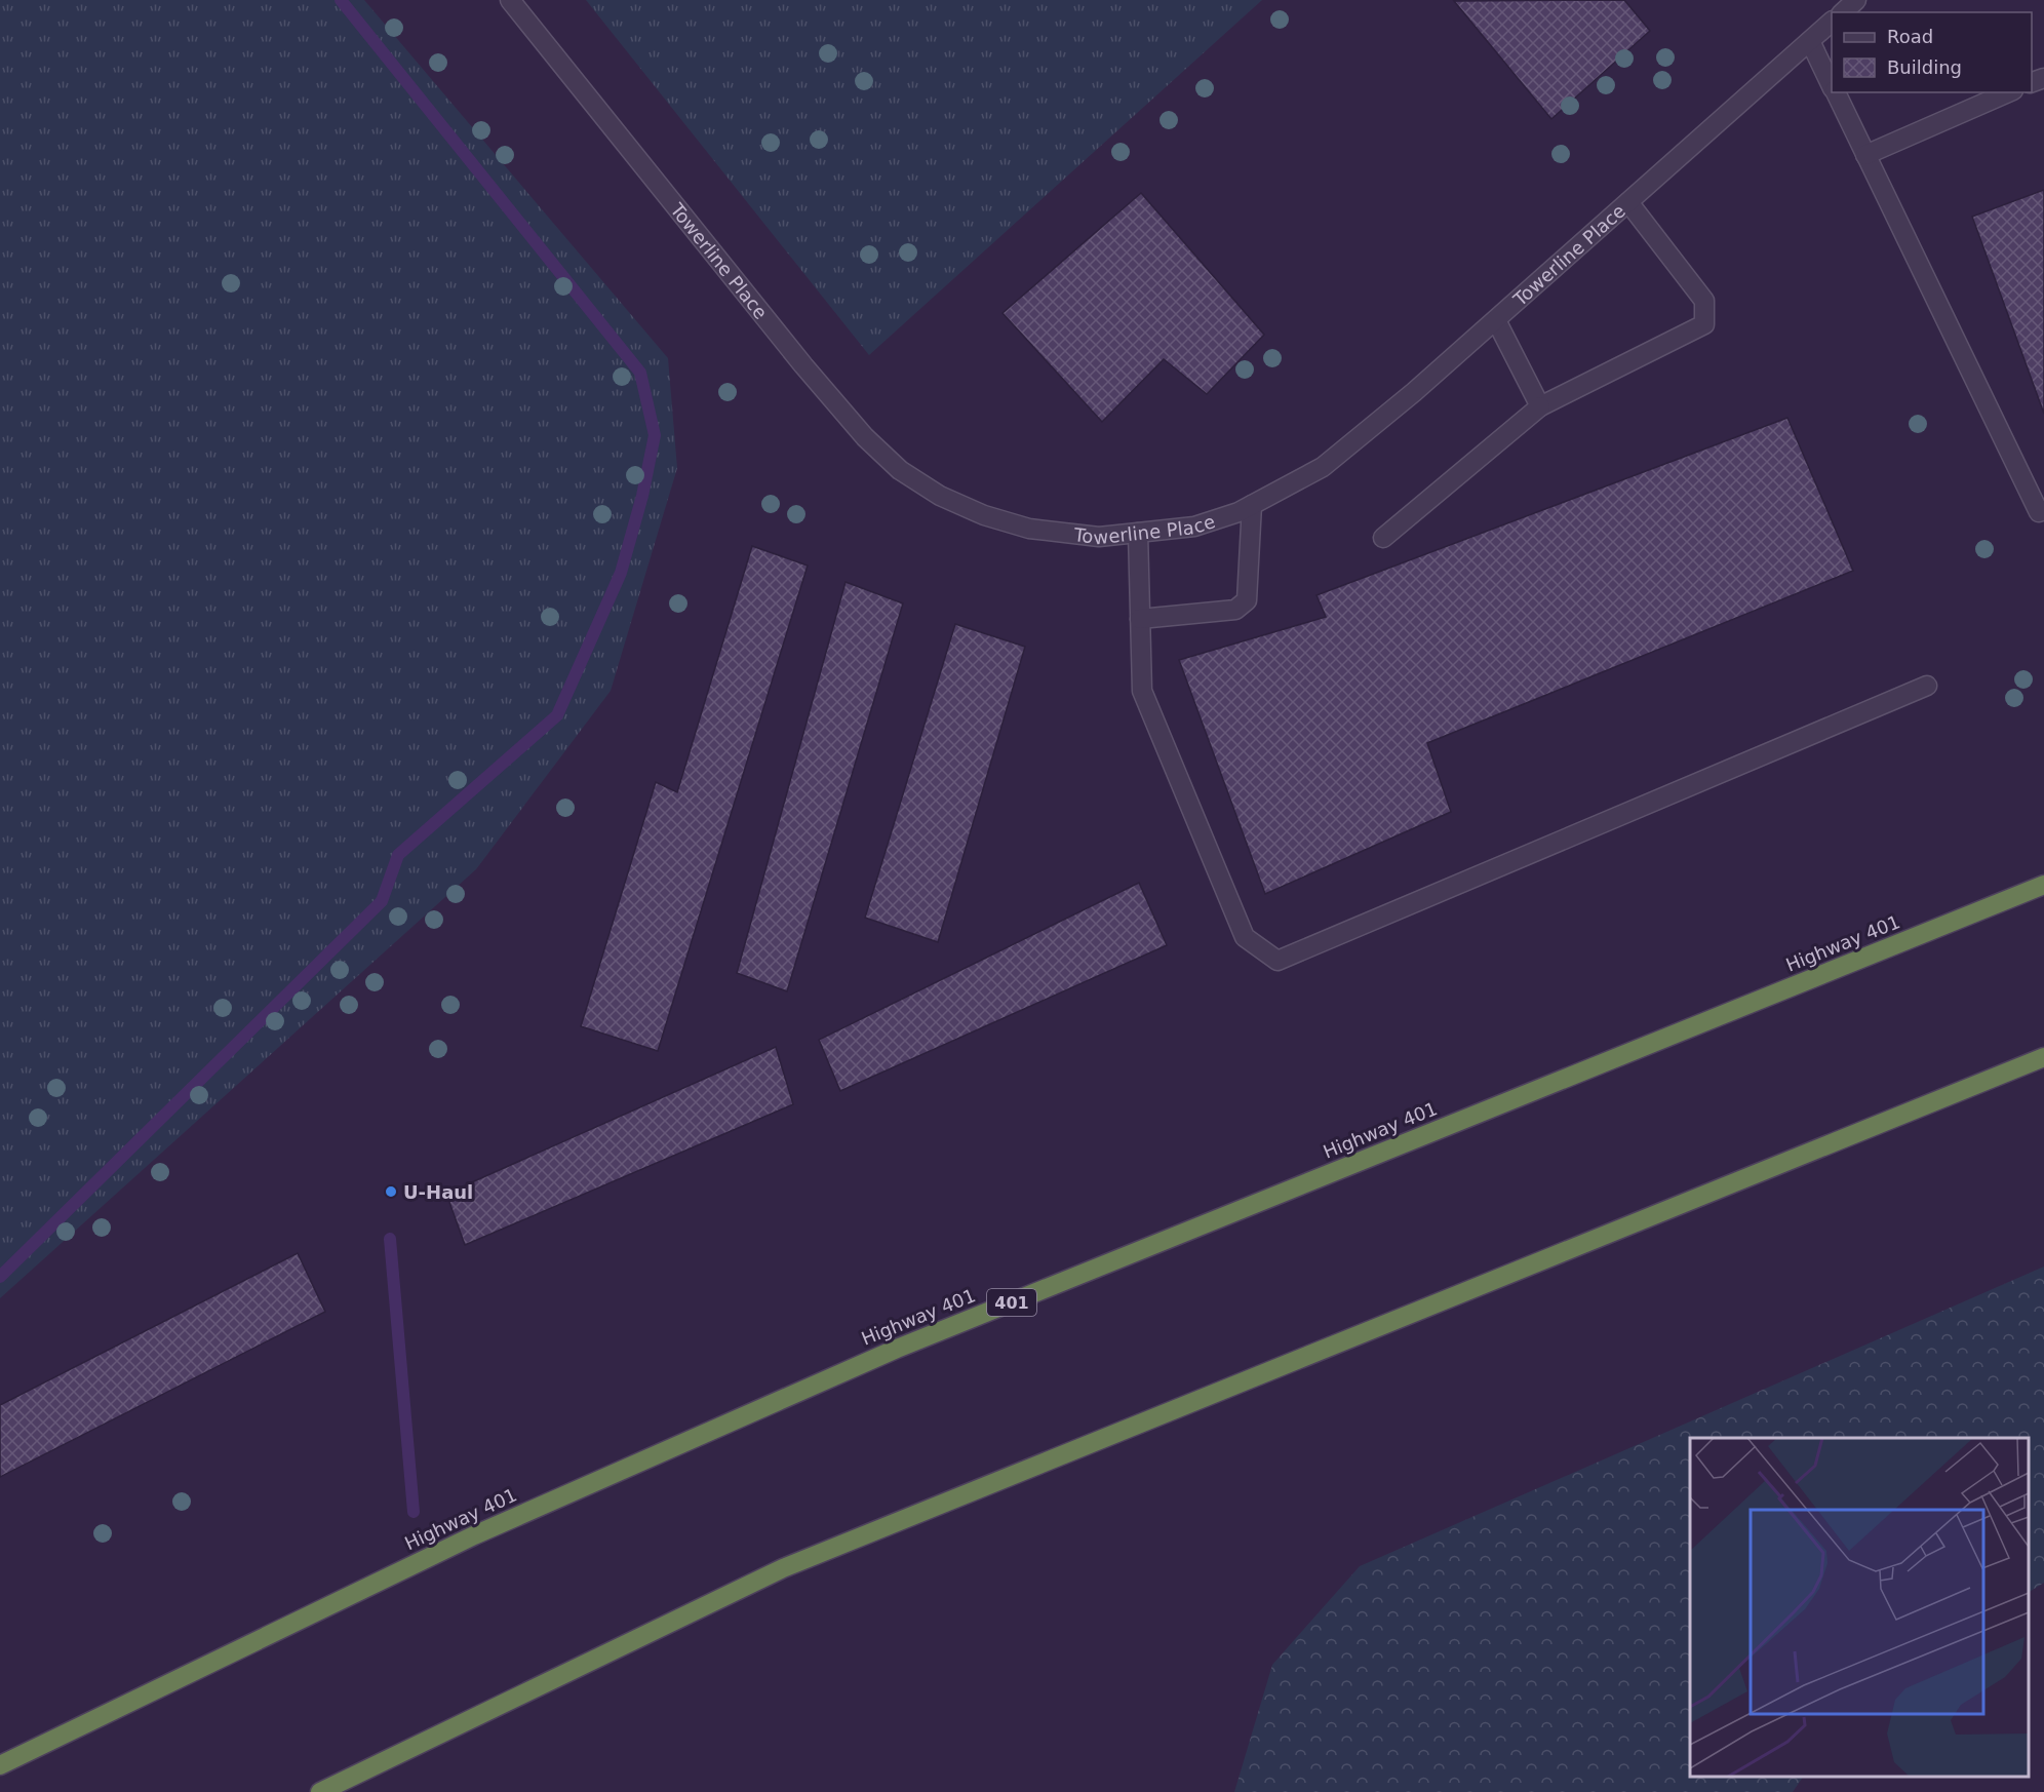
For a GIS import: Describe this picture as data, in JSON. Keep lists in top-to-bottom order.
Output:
{
  "streets": {
    "highway": ["Highway 401", "401"],
    "street": ["Towerline Place"]
  },
  "places": ["U-Haul"],
  "legend": ["Road", "Building"]
}
